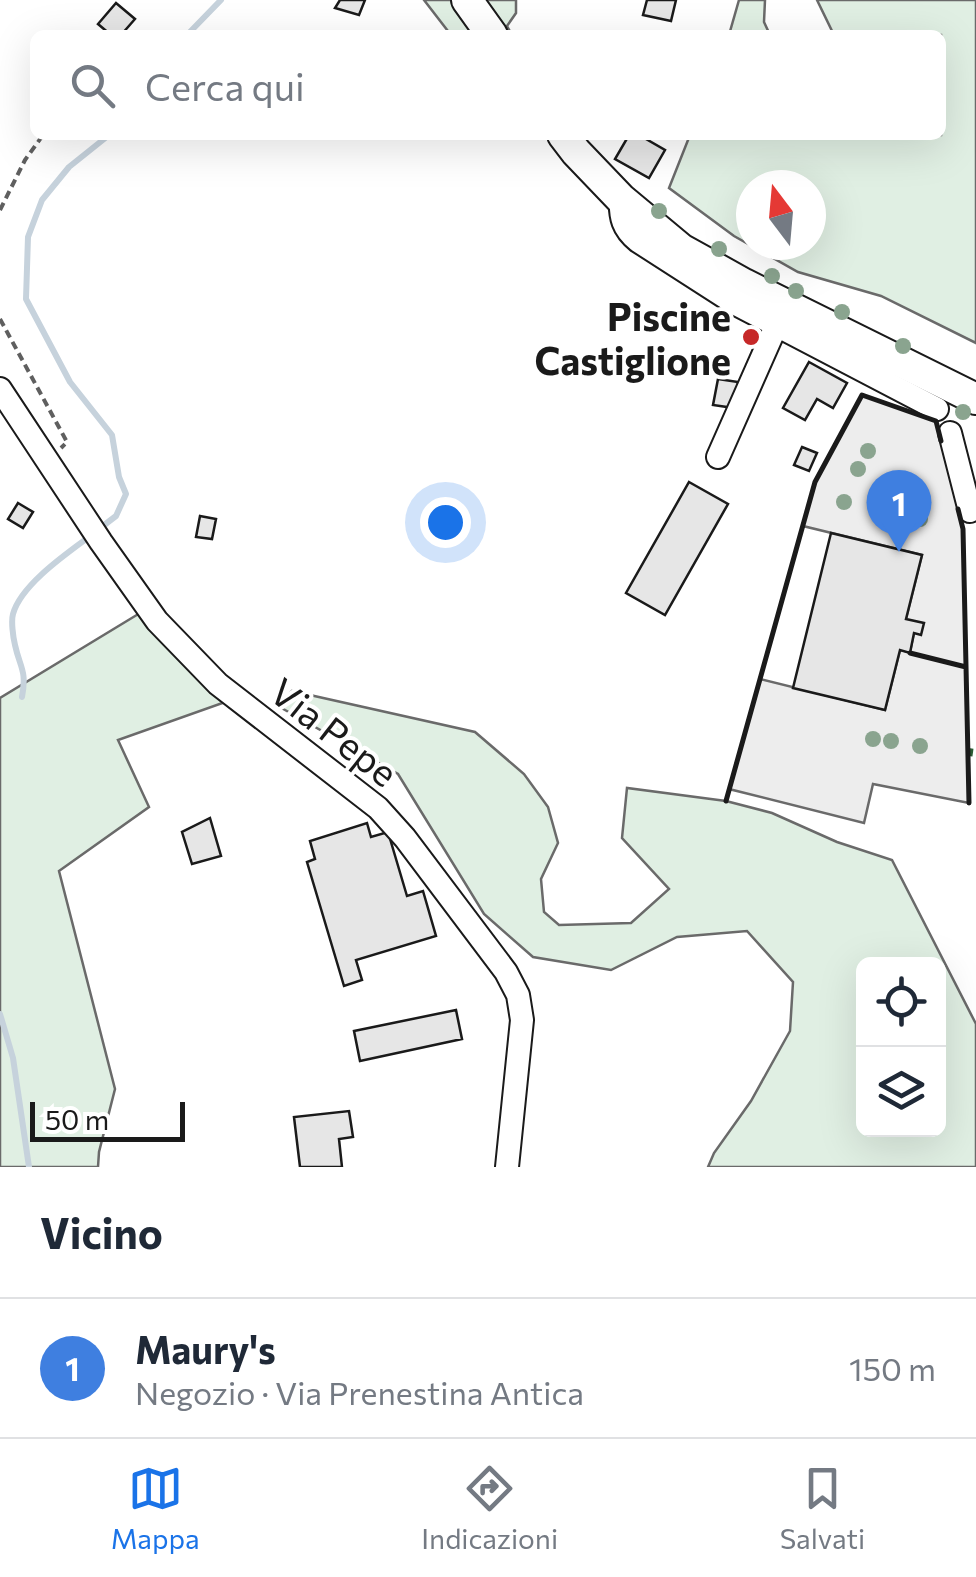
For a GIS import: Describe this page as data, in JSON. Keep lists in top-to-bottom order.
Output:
{
  "streets": {
    "street": ["Via Pepe"]
  },
  "places": ["Piscine Castiglione"],
  "scale_bar": "50 m",
  "north": "top",
  "page": {
    "search": "Cerca qui",
    "pins": "1",
    "scale": "50 m",
    "heading": "Vicino",
    "list": [
      {
        "mark": "1",
        "name": "Maury's",
        "note": "Negozio · Via Prenestina Antica",
        "value": "150 m"
      }
    ],
    "nav": ["Mappa", "Indicazioni", "Salvati"]
  }
}
